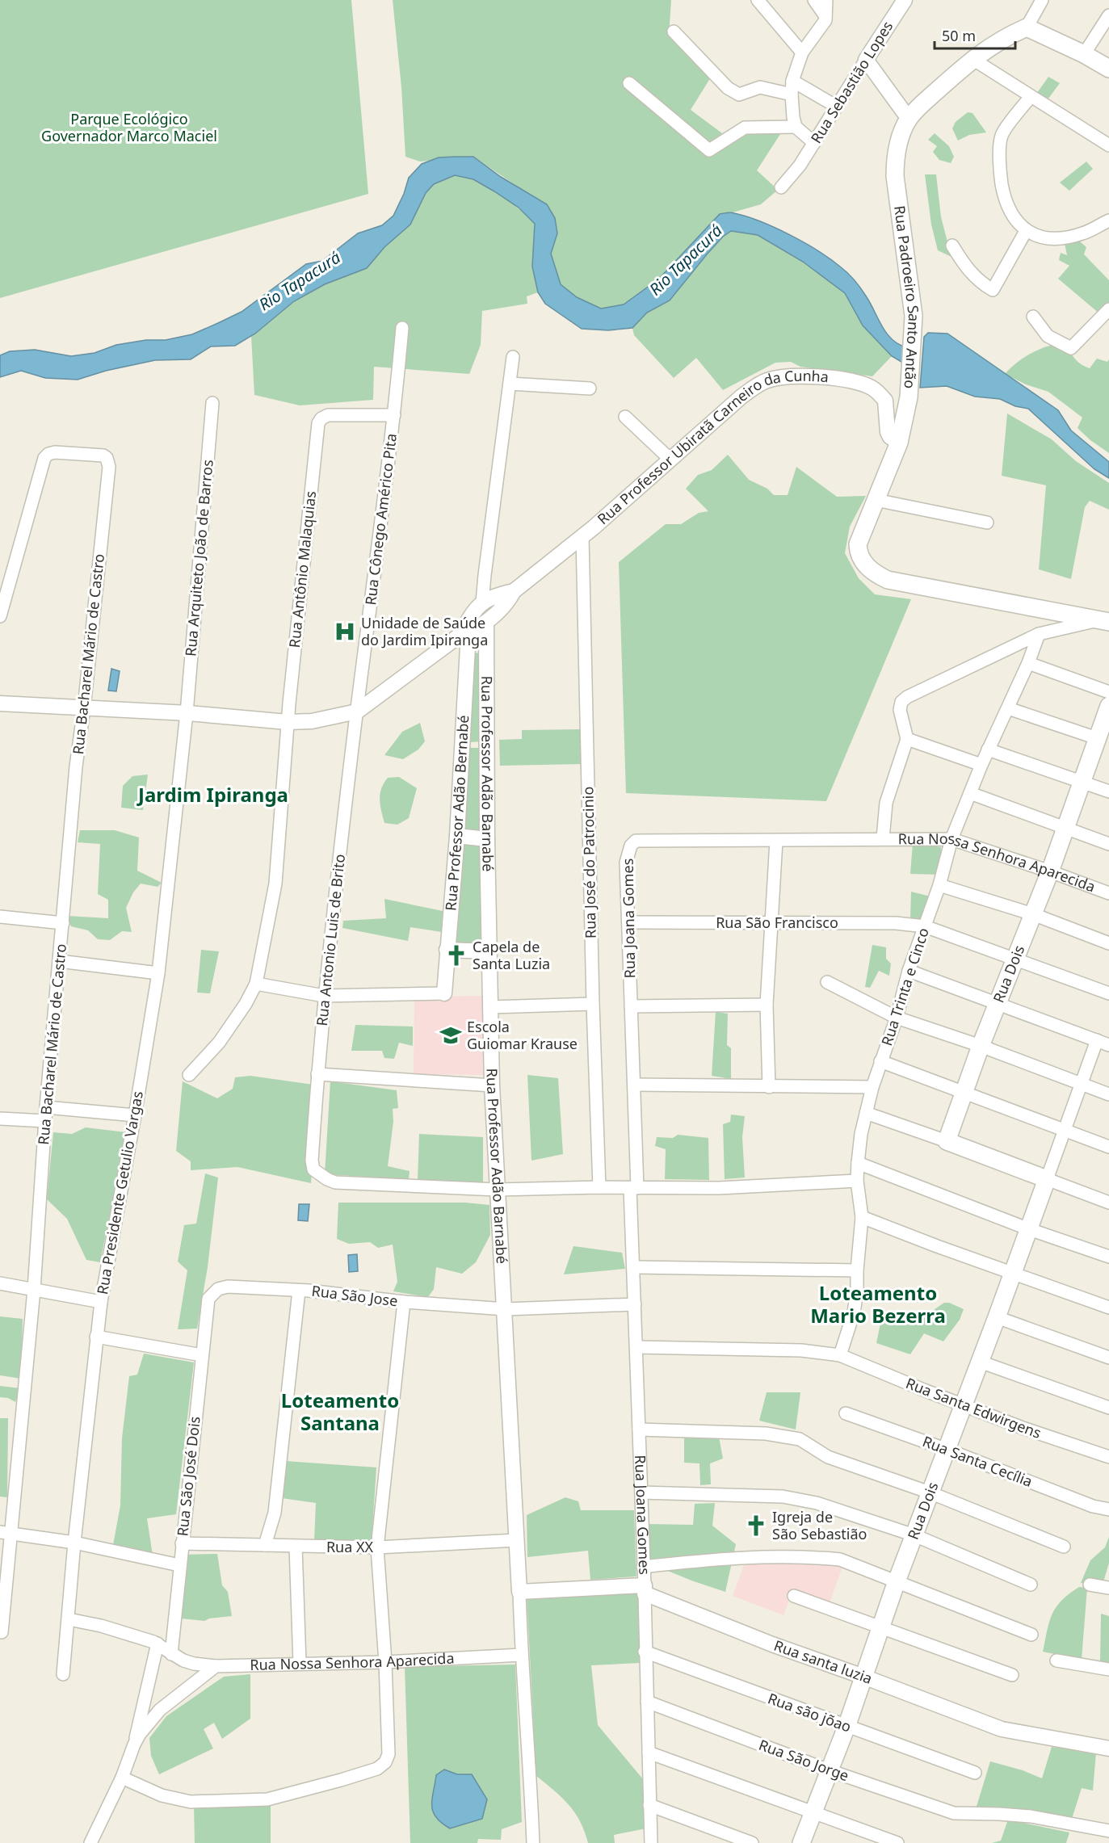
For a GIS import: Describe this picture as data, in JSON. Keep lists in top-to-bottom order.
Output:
{
  "streets": {
    "main road": ["Rua Padroeiro Santo Antão", "Rua Dois"],
    "street": [
      "Rua Sebastião Lopes",
      "Rua Professor Ubiratã Carneiro da Cunha",
      "Rua Cônego Américo Pita",
      "Rua Arquiteto João de Barros",
      "Rua Antônio Malaquias",
      "Rua Bacharel Mário de Castro",
      "Rua Professor Adão Barnabé",
      "Rua Professor Adão Bernabé",
      "Rua José do Patrocinio",
      "Rua Nossa Senhora Aparecida",
      "Rua Joana Gomes",
      "Rua São Francisco",
      "Rua Antonio Luis de Brito",
      "Rua Trinta e Cinco",
      "Rua Presidente Getulio Vargas",
      "Rua São Jose",
      "Rua Santa Edwirgens",
      "Rua Santa Cecília",
      "Rua São José Dois",
      "Rua XX",
      "Rua santa luzia",
      "Rua são jõao",
      "Rua São Jorge"
    ]
  },
  "crossings": [
    ["Rua Padroeiro Santo Antão", "Rua Professor Ubiratã Carneiro da Cunha"],
    ["Rua Professor Ubiratã Carneiro da Cunha", "Rua Cônego Américo Pita"],
    ["Rua Professor Ubiratã Carneiro da Cunha", "Rua Arquiteto João de Barros"],
    ["Rua Professor Ubiratã Carneiro da Cunha", "Rua Antônio Malaquias"],
    ["Rua Professor Ubiratã Carneiro da Cunha", "Rua Bacharel Mário de Castro"],
    ["Rua Professor Ubiratã Carneiro da Cunha", "Rua Professor Adão Barnabé"],
    ["Rua Professor Ubiratã Carneiro da Cunha", "Rua Professor Adão Bernabé"],
    ["Rua Professor Ubiratã Carneiro da Cunha", "Rua José do Patrocinio"],
    ["Rua Professor Ubiratã Carneiro da Cunha", "Rua Antonio Luis de Brito"],
    ["Rua Professor Ubiratã Carneiro da Cunha", "Rua Presidente Getulio Vargas"],
    ["Rua Cônego Américo Pita", "Rua Antônio Malaquias"],
    ["Rua Cônego Américo Pita", "Rua Antonio Luis de Brito"],
    ["Rua Arquiteto João de Barros", "Rua Presidente Getulio Vargas"],
    ["Rua Professor Adão Barnabé", "Rua Antonio Luis de Brito"],
    ["Rua Professor Adão Barnabé", "Rua São Jose"],
    ["Rua Professor Adão Barnabé", "Rua XX"],
    ["Rua Nossa Senhora Aparecida", "Rua Joana Gomes"],
    ["Rua Nossa Senhora Aparecida", "Rua Dois"],
    ["Rua Nossa Senhora Aparecida", "Rua Trinta e Cinco"],
    ["Rua Nossa Senhora Aparecida", "Rua Presidente Getulio Vargas"],
    ["Rua Nossa Senhora Aparecida", "Rua São José Dois"],
    ["Rua Joana Gomes", "Rua São Francisco"],
    ["Rua Joana Gomes", "Rua São Jose"],
    ["Rua Joana Gomes", "Rua Santa Edwirgens"],
    ["Rua Joana Gomes", "Rua santa luzia"],
    ["Rua Joana Gomes", "Rua são jõao"],
    ["Rua Joana Gomes", "Rua São Jorge"],
    ["Rua São Francisco", "Rua Dois"],
    ["Rua São Francisco", "Rua Trinta e Cinco"],
    ["Rua Dois", "Rua Santa Edwirgens"],
    ["Rua Dois", "Rua Santa Cecília"],
    ["Rua Dois", "Rua santa luzia"],
    ["Rua Dois", "Rua são jõao"],
    ["Rua Dois", "Rua São Jorge"],
    ["Rua Trinta e Cinco", "Rua Santa Edwirgens"],
    ["Rua São Jose", "Rua São José Dois"],
    ["Rua São José Dois", "Rua XX"]
  ],
  "districts": ["Jardim Ipiranga", "Loteamento Mario Bezerra", "Loteamento Santana"],
  "water": ["Rio Tapacurá"],
  "parks": ["Parque Ecológico Governador Marco Maciel"],
  "places": {
    "hospital": ["Unidade de Saúde do Jardim Ipiranga"],
    "church": ["Capela de Santa Luzia", "Igreja de São Sebastião"],
    "school or university": ["Escola Guiomar Krause"]
  },
  "scale_bar": "50 m"
}
